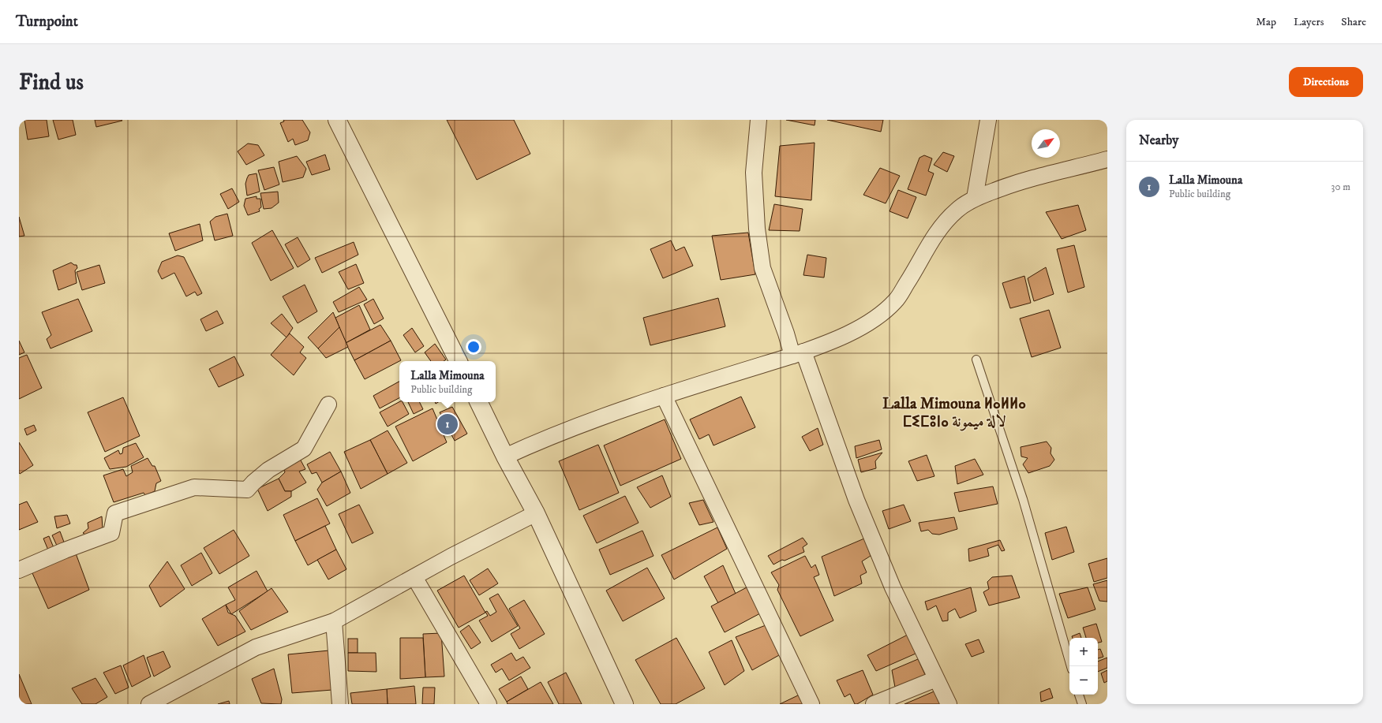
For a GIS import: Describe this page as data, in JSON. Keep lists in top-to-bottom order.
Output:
{
  "districts": ["Lalla Mimouna ⵍⴰⵍⵍⴰ ⵎⵉⵎⵓⵏⴰ لالة ميمونة"],
  "north": "top right",
  "page": {
    "header": "Turnpoint",
    "nav": ["Map", "Layers", "Share"],
    "buttons": "Directions",
    "title": "Find us",
    "heading": "Nearby",
    "list": [
      {
        "mark": "1",
        "name": "Lalla Mimouna",
        "note": "Public building",
        "value": "30 m"
      }
    ],
    "popup": ["Lalla Mimouna", "Public building"],
    "pins": "1",
    "map_buttons": ["+", "−"]
  }
}
